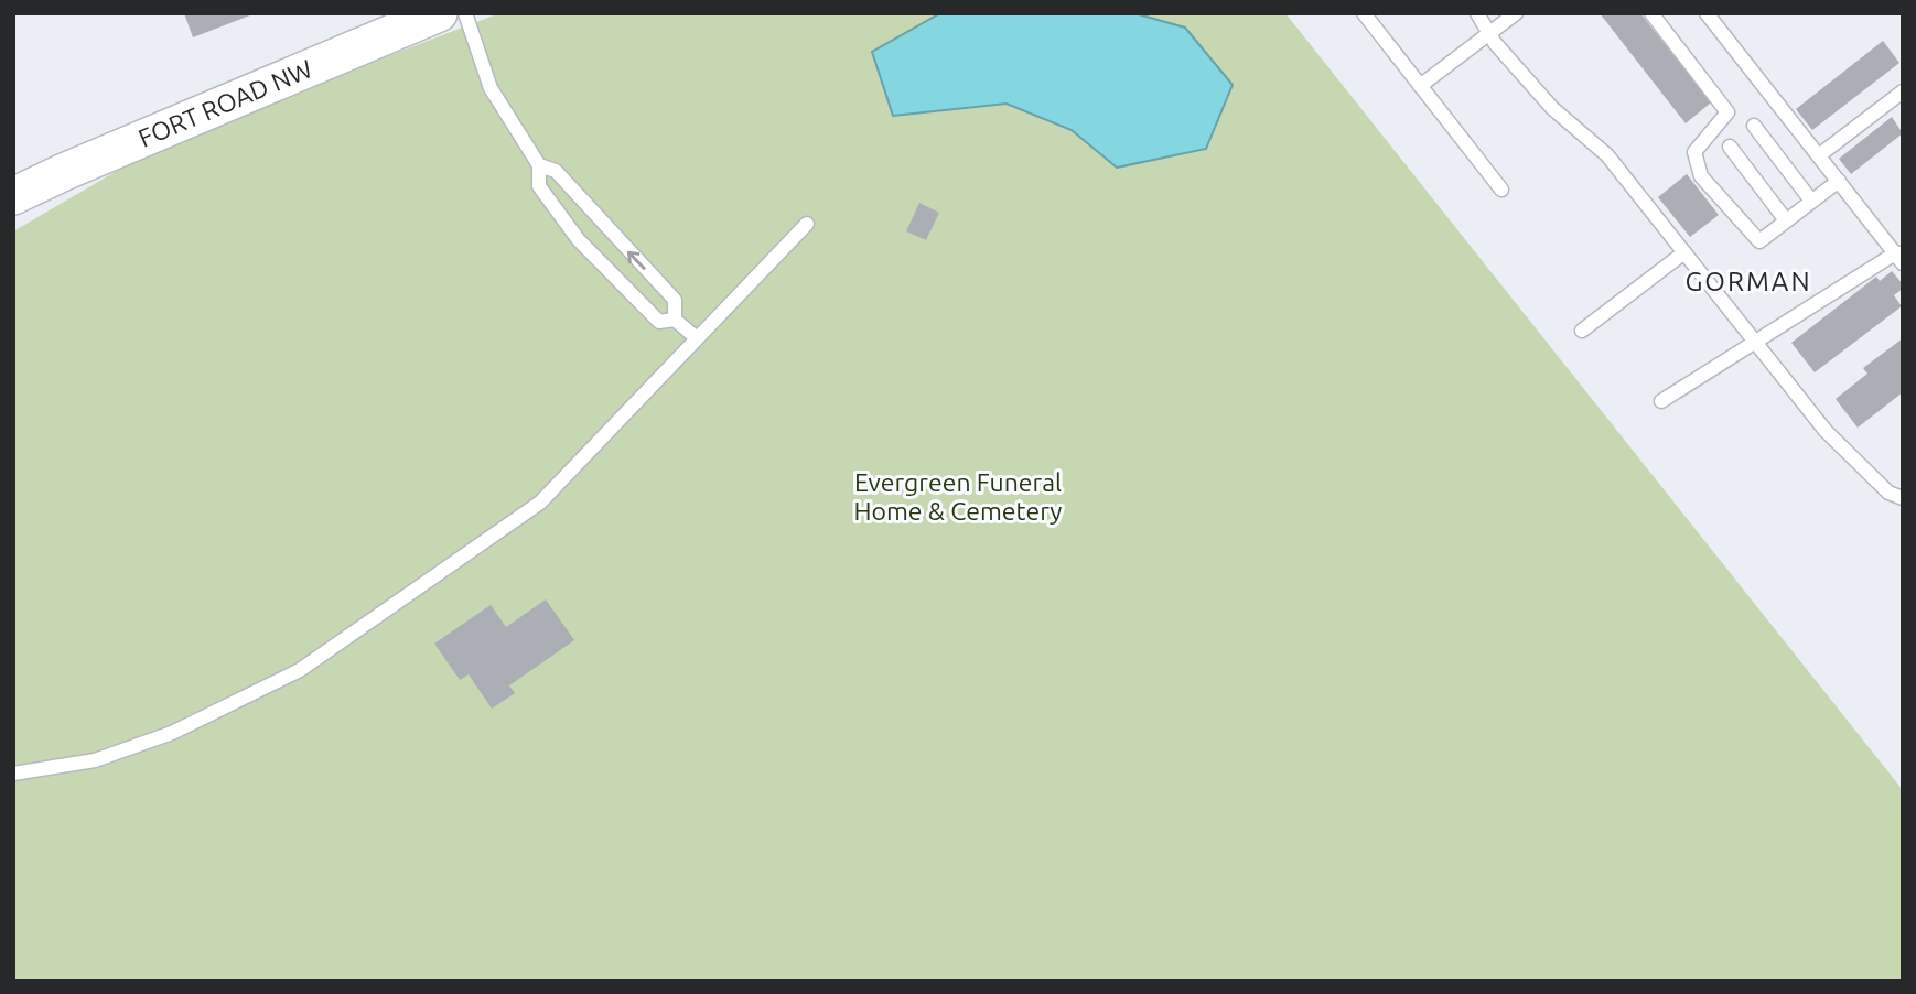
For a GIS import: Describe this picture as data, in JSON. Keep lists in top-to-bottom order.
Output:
{
  "streets": {
    "street": ["FORT ROAD NW"]
  },
  "districts": ["GORMAN"],
  "parks": ["Evergreen Funeral Home & Cemetery"]
}
